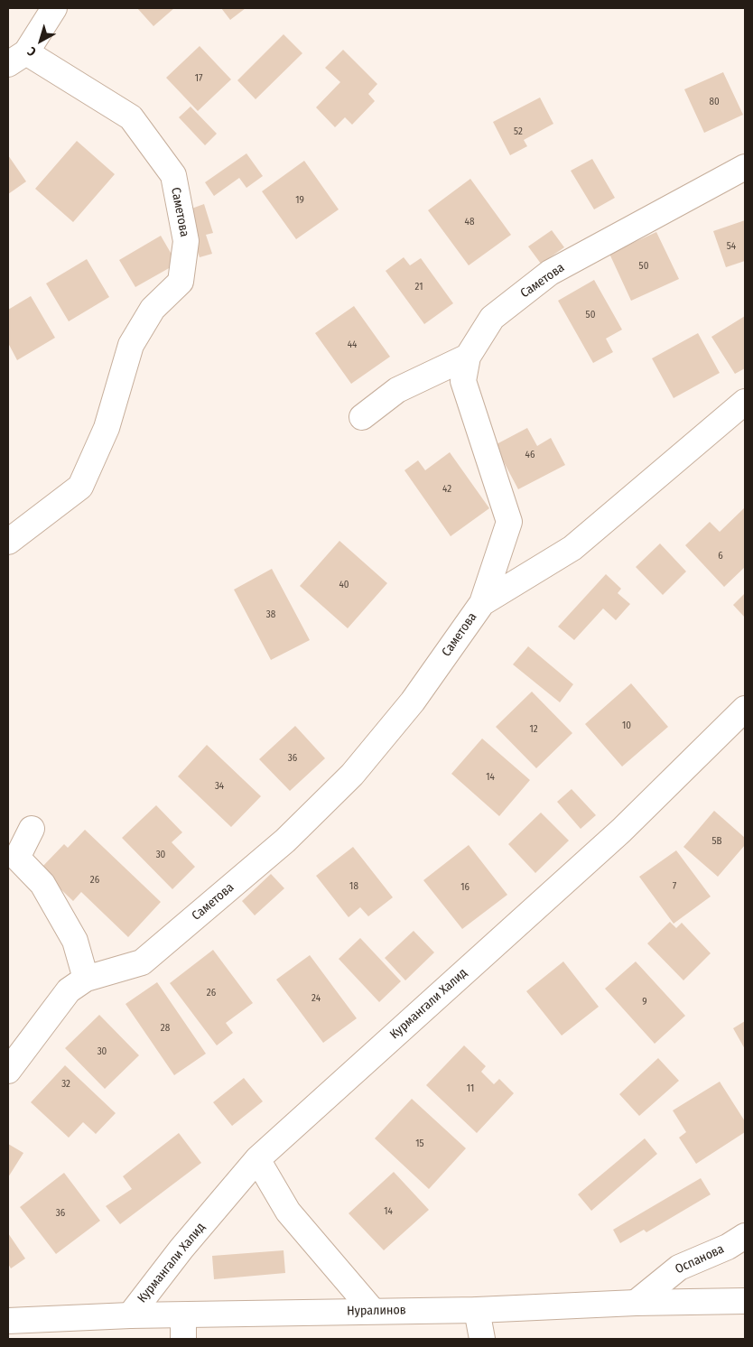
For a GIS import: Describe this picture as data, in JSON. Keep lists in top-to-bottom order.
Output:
{
  "streets": {
    "street": [
      "Саметова",
      "Курмангали Халид",
      "Оспанова",
      "Нуралинов"
    ]
  },
  "crossings": [
    ["Курмангали Халид", "Нуралинов"],
    ["Оспанова", "Нуралинов"]
  ],
  "house_numbers": [
    "17",
    "80",
    "52",
    "19",
    "48",
    "54",
    "50",
    "21",
    "50",
    "44",
    "46",
    "42",
    "6",
    "40",
    "38",
    "10",
    "12",
    "36",
    "14",
    "34",
    "5В",
    "30",
    "26",
    "18",
    "7",
    "16",
    "26",
    "24",
    "9",
    "28",
    "30",
    "32",
    "11",
    "15",
    "14",
    "36"
  ],
  "north": "bottom left"
}
